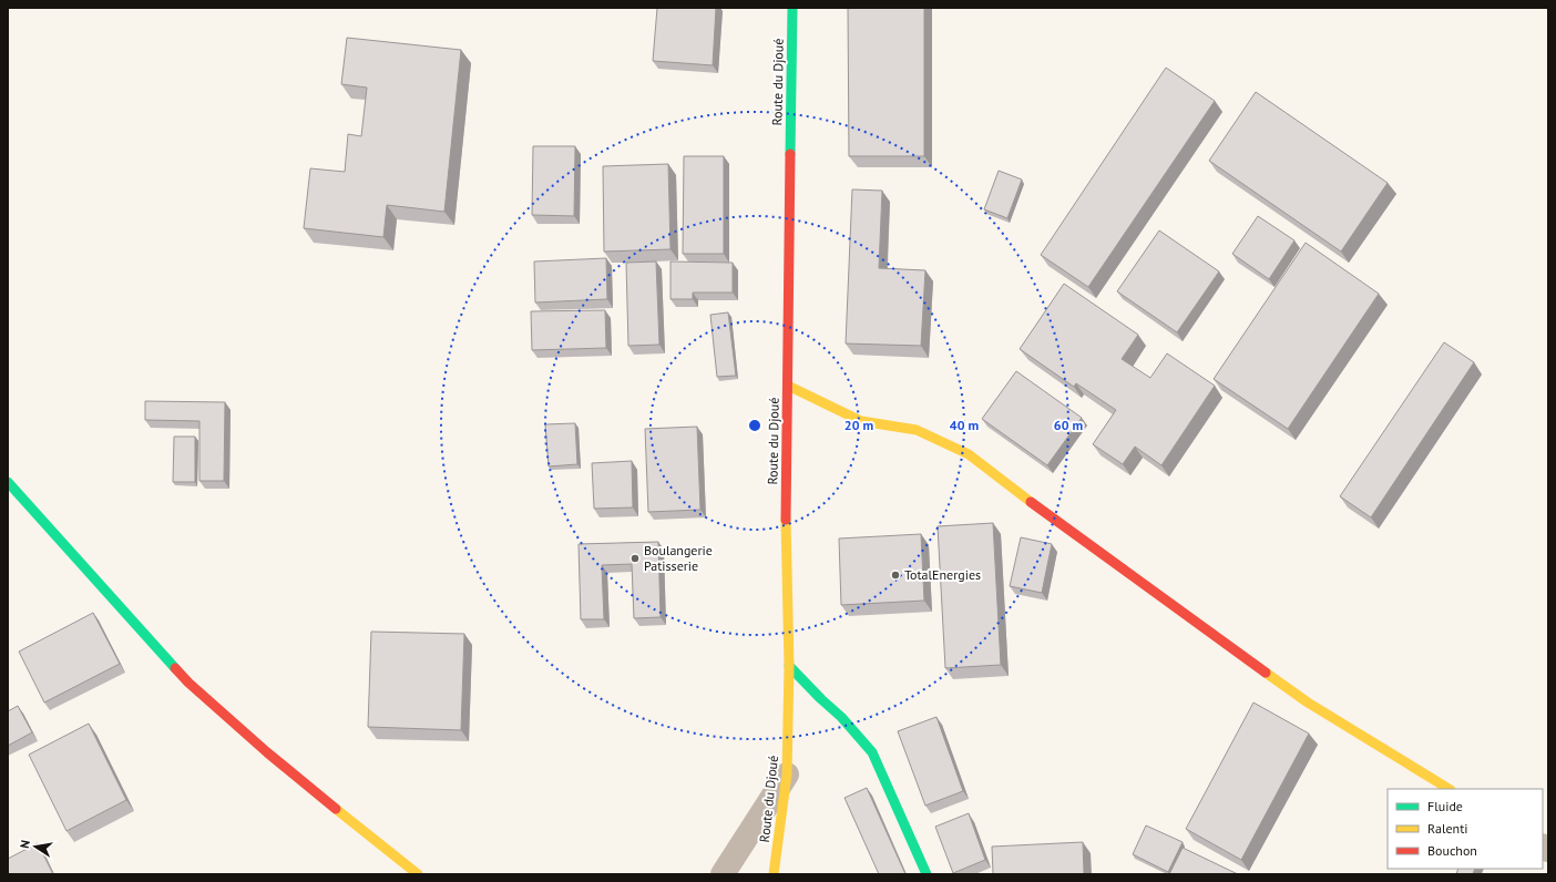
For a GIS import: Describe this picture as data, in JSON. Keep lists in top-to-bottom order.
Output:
{
  "streets": {
    "street": ["Route du Djoué"]
  },
  "places": ["Boulangerie Patisserie", "TotalEnergies"],
  "legend": ["Fluide", "Ralenti", "Bouchon"],
  "north": "left",
  "rings": ["20 m", "40 m", "60 m"]
}
